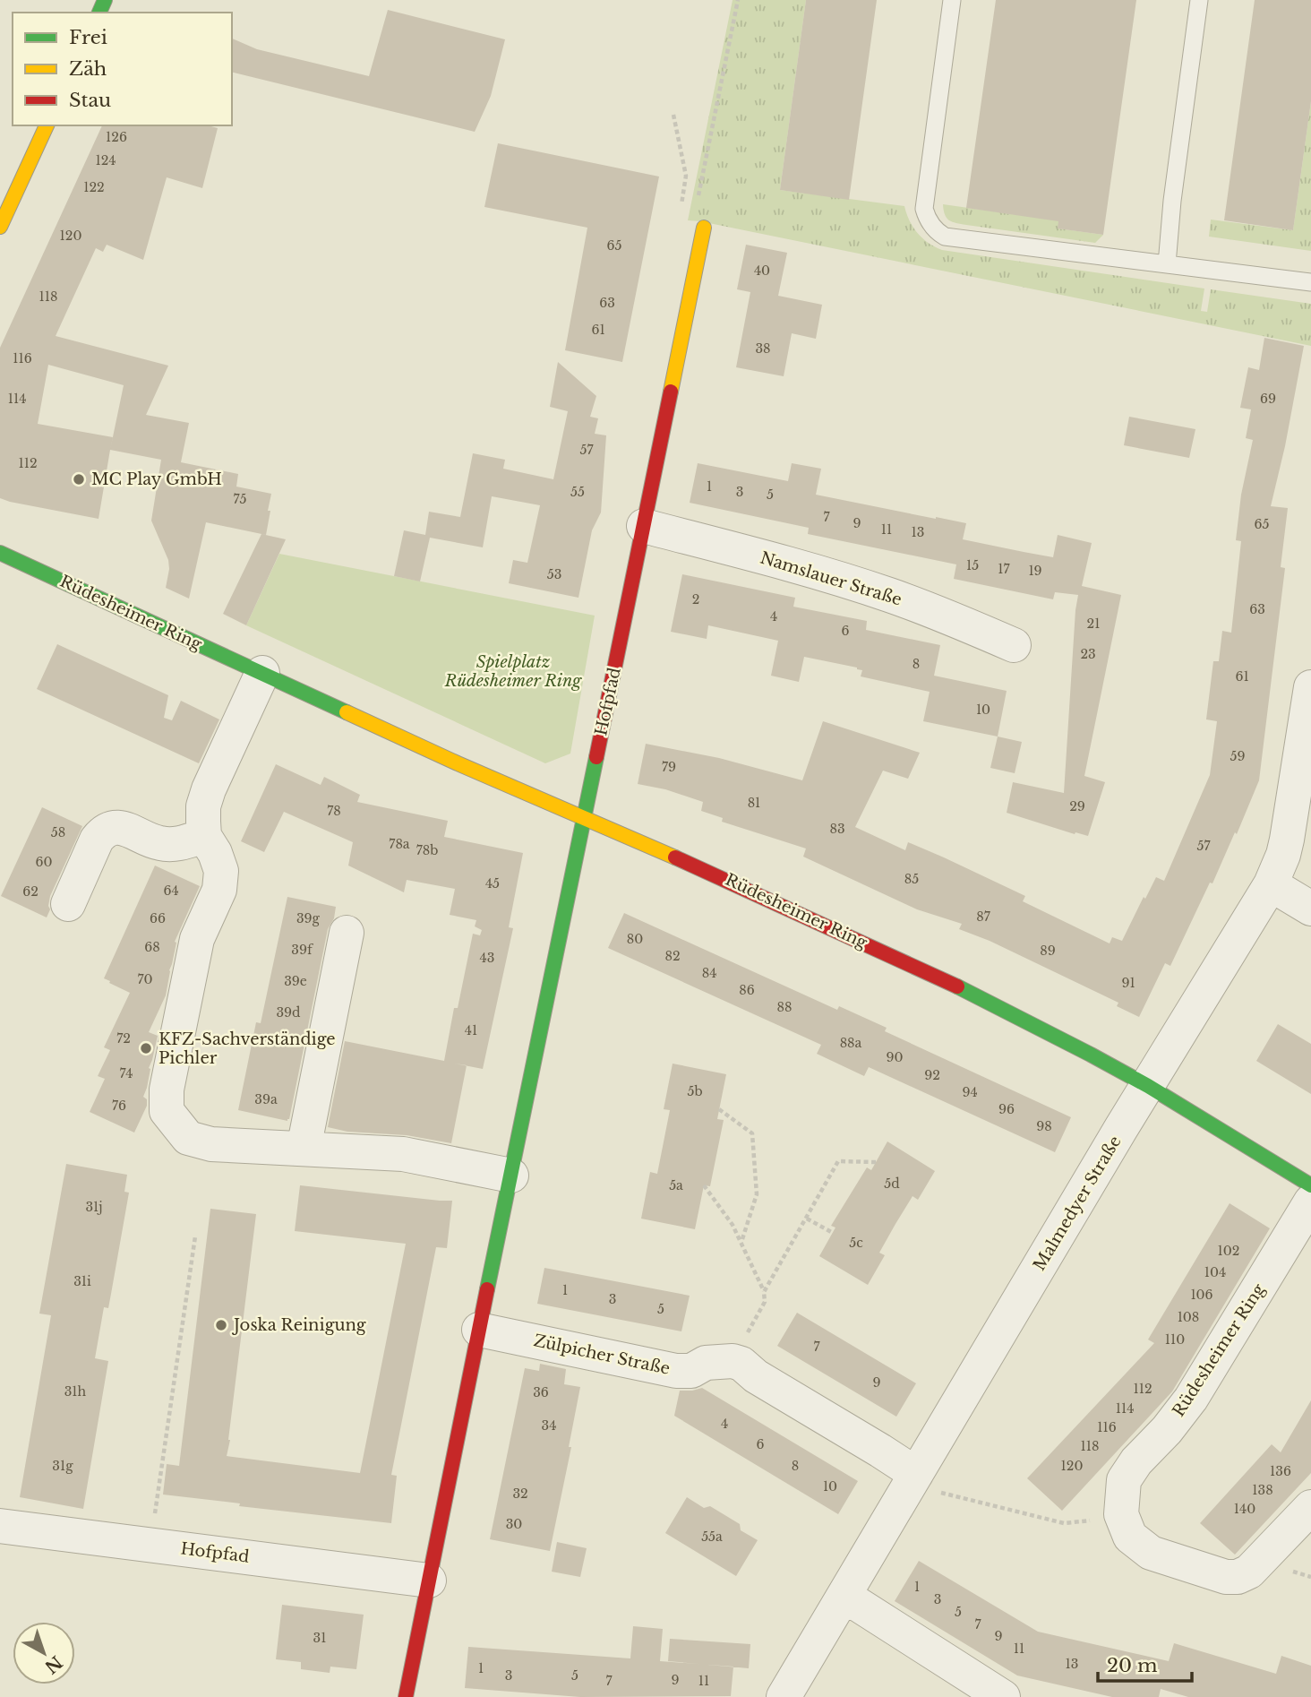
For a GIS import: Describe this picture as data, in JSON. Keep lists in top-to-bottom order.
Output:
{
  "streets": {
    "main road": ["Rüdesheimer Ring", "Hofpfad"],
    "street": ["Namslauer Straße", "Malmedyer Straße", "Zülpicher Straße"]
  },
  "crossings": [
    ["Namslauer Straße", "Hofpfad"],
    ["Rüdesheimer Ring", "Hofpfad"],
    ["Rüdesheimer Ring", "Malmedyer Straße"],
    ["Hofpfad", "Zülpicher Straße"]
  ],
  "parks": ["Spielplatz Rüdesheimer Ring"],
  "places": ["MC Play GmbH", "KFZ-Sachverständige Pichler", "Joska Reinigung"],
  "house_numbers": [
    "126",
    "124",
    "122",
    "120",
    "65",
    "40",
    "118",
    "63",
    "61",
    "38",
    "116",
    "114",
    "69",
    "57",
    "112",
    "1",
    "55",
    "3",
    "5",
    "75",
    "7",
    "9",
    "65",
    "11",
    "13",
    "15",
    "17",
    "19",
    "53",
    "2",
    "63",
    "4",
    "21",
    "6",
    "23",
    "8",
    "61",
    "10",
    "59",
    "79",
    "81",
    "29",
    "78",
    "83",
    "58",
    "78a",
    "57",
    "78b",
    "60",
    "85",
    "45",
    "64",
    "62",
    "87",
    "66",
    "39g",
    "80",
    "68",
    "39f",
    "89",
    "82",
    "43",
    "84",
    "70",
    "39e",
    "91",
    "86",
    "88",
    "39d",
    "41",
    "72",
    "88a",
    "90",
    "74",
    "92",
    "5b",
    "94",
    "39a",
    "76",
    "96",
    "98",
    "5d",
    "5a",
    "31j",
    "5c",
    "102",
    "104",
    "31i",
    "1",
    "106",
    "3",
    "5",
    "108",
    "110",
    "7",
    "9",
    "112",
    "31h",
    "36",
    "114",
    "4",
    "34",
    "116",
    "6",
    "118",
    "31g",
    "8",
    "120",
    "136",
    "10",
    "138",
    "32",
    "140",
    "30",
    "55a",
    "1",
    "3",
    "5",
    "7",
    "9",
    "31",
    "11",
    "13",
    "1",
    "3",
    "5",
    "9",
    "7",
    "11"
  ],
  "legend": ["Frei", "Zäh", "Stau"],
  "scale_bar": "20 m",
  "north": "bottom right"
}
